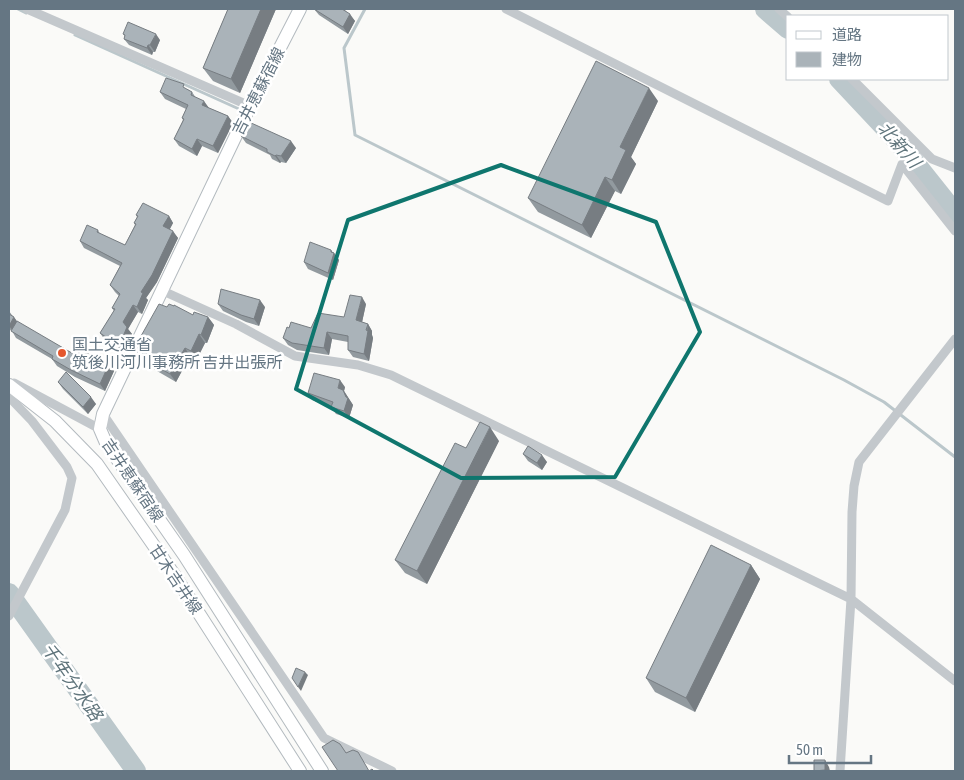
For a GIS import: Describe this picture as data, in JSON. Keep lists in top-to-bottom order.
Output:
{
  "streets": {
    "main road": ["吉井恵蘇宿線", "甘木吉井線"]
  },
  "water": ["北新川", "千年分水路"],
  "places": ["国土交通省 筑後川河川事務所 吉井出張所"],
  "legend": ["道路", "建物"],
  "scale_bar": "50 m"
}
